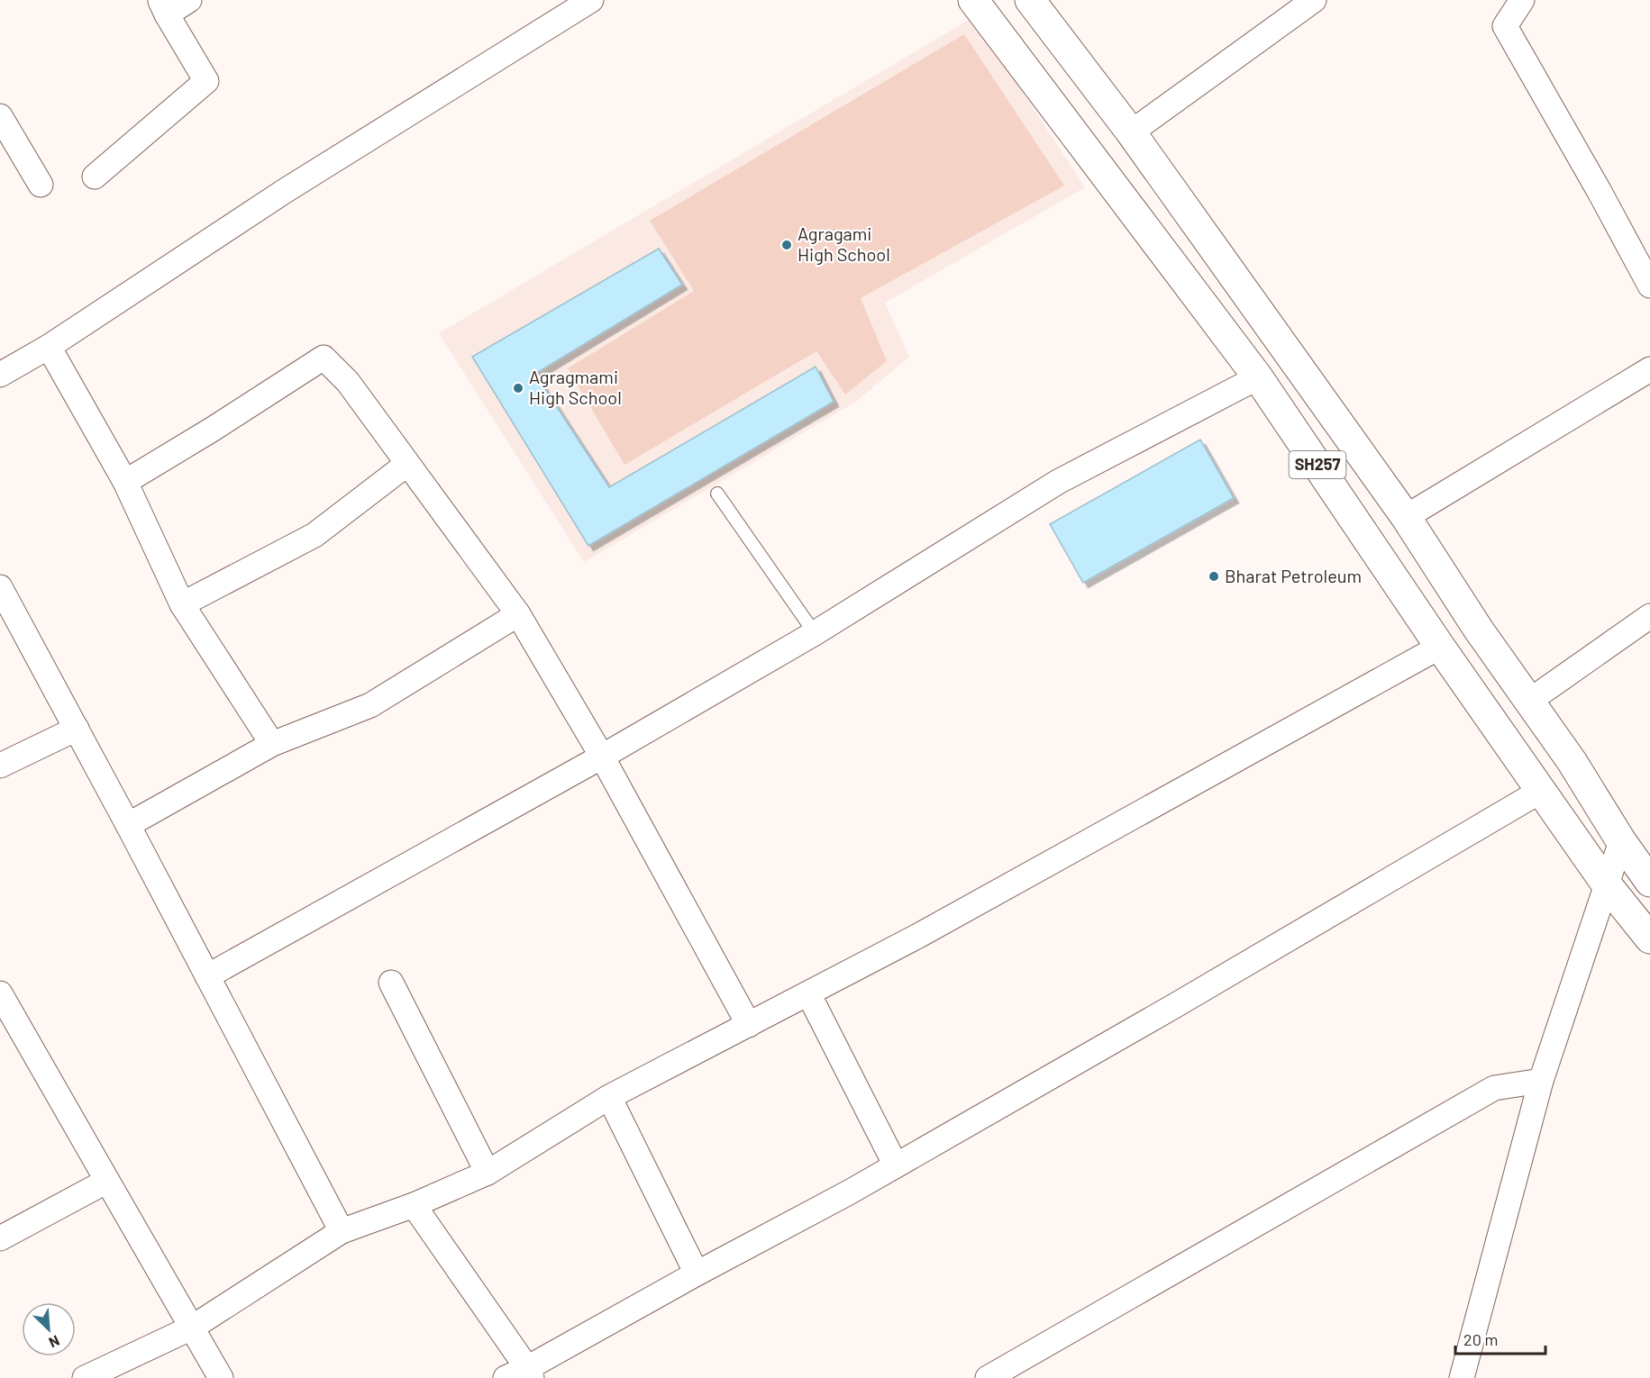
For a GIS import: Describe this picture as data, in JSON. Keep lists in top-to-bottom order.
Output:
{
  "streets": {
    "main road": ["SH257"]
  },
  "places": ["Agragami High School", "Agragmami High School", "Bharat Petroleum"],
  "scale_bar": "20 m",
  "north": "bottom right"
}
